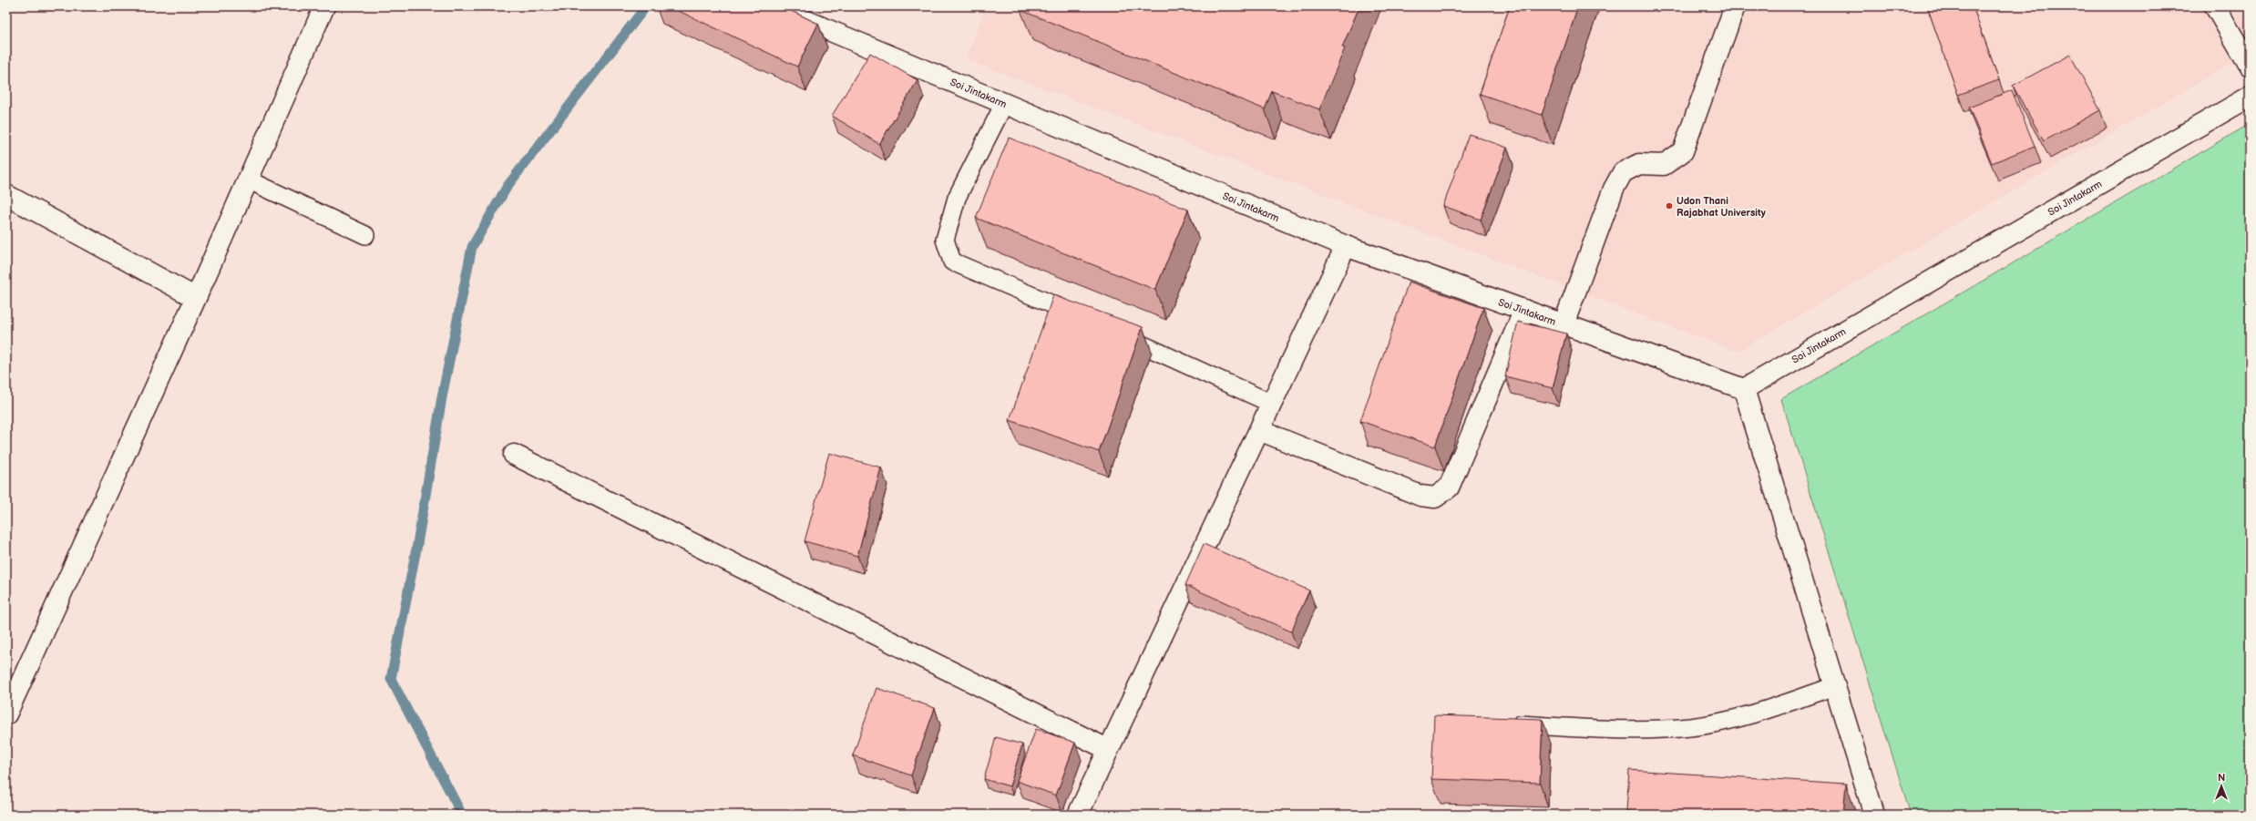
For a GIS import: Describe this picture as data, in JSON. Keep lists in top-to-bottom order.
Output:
{
  "streets": {
    "street": ["Soi Jintakarm"]
  },
  "places": ["Udon Thani Rajabhat University"],
  "north": "top"
}
